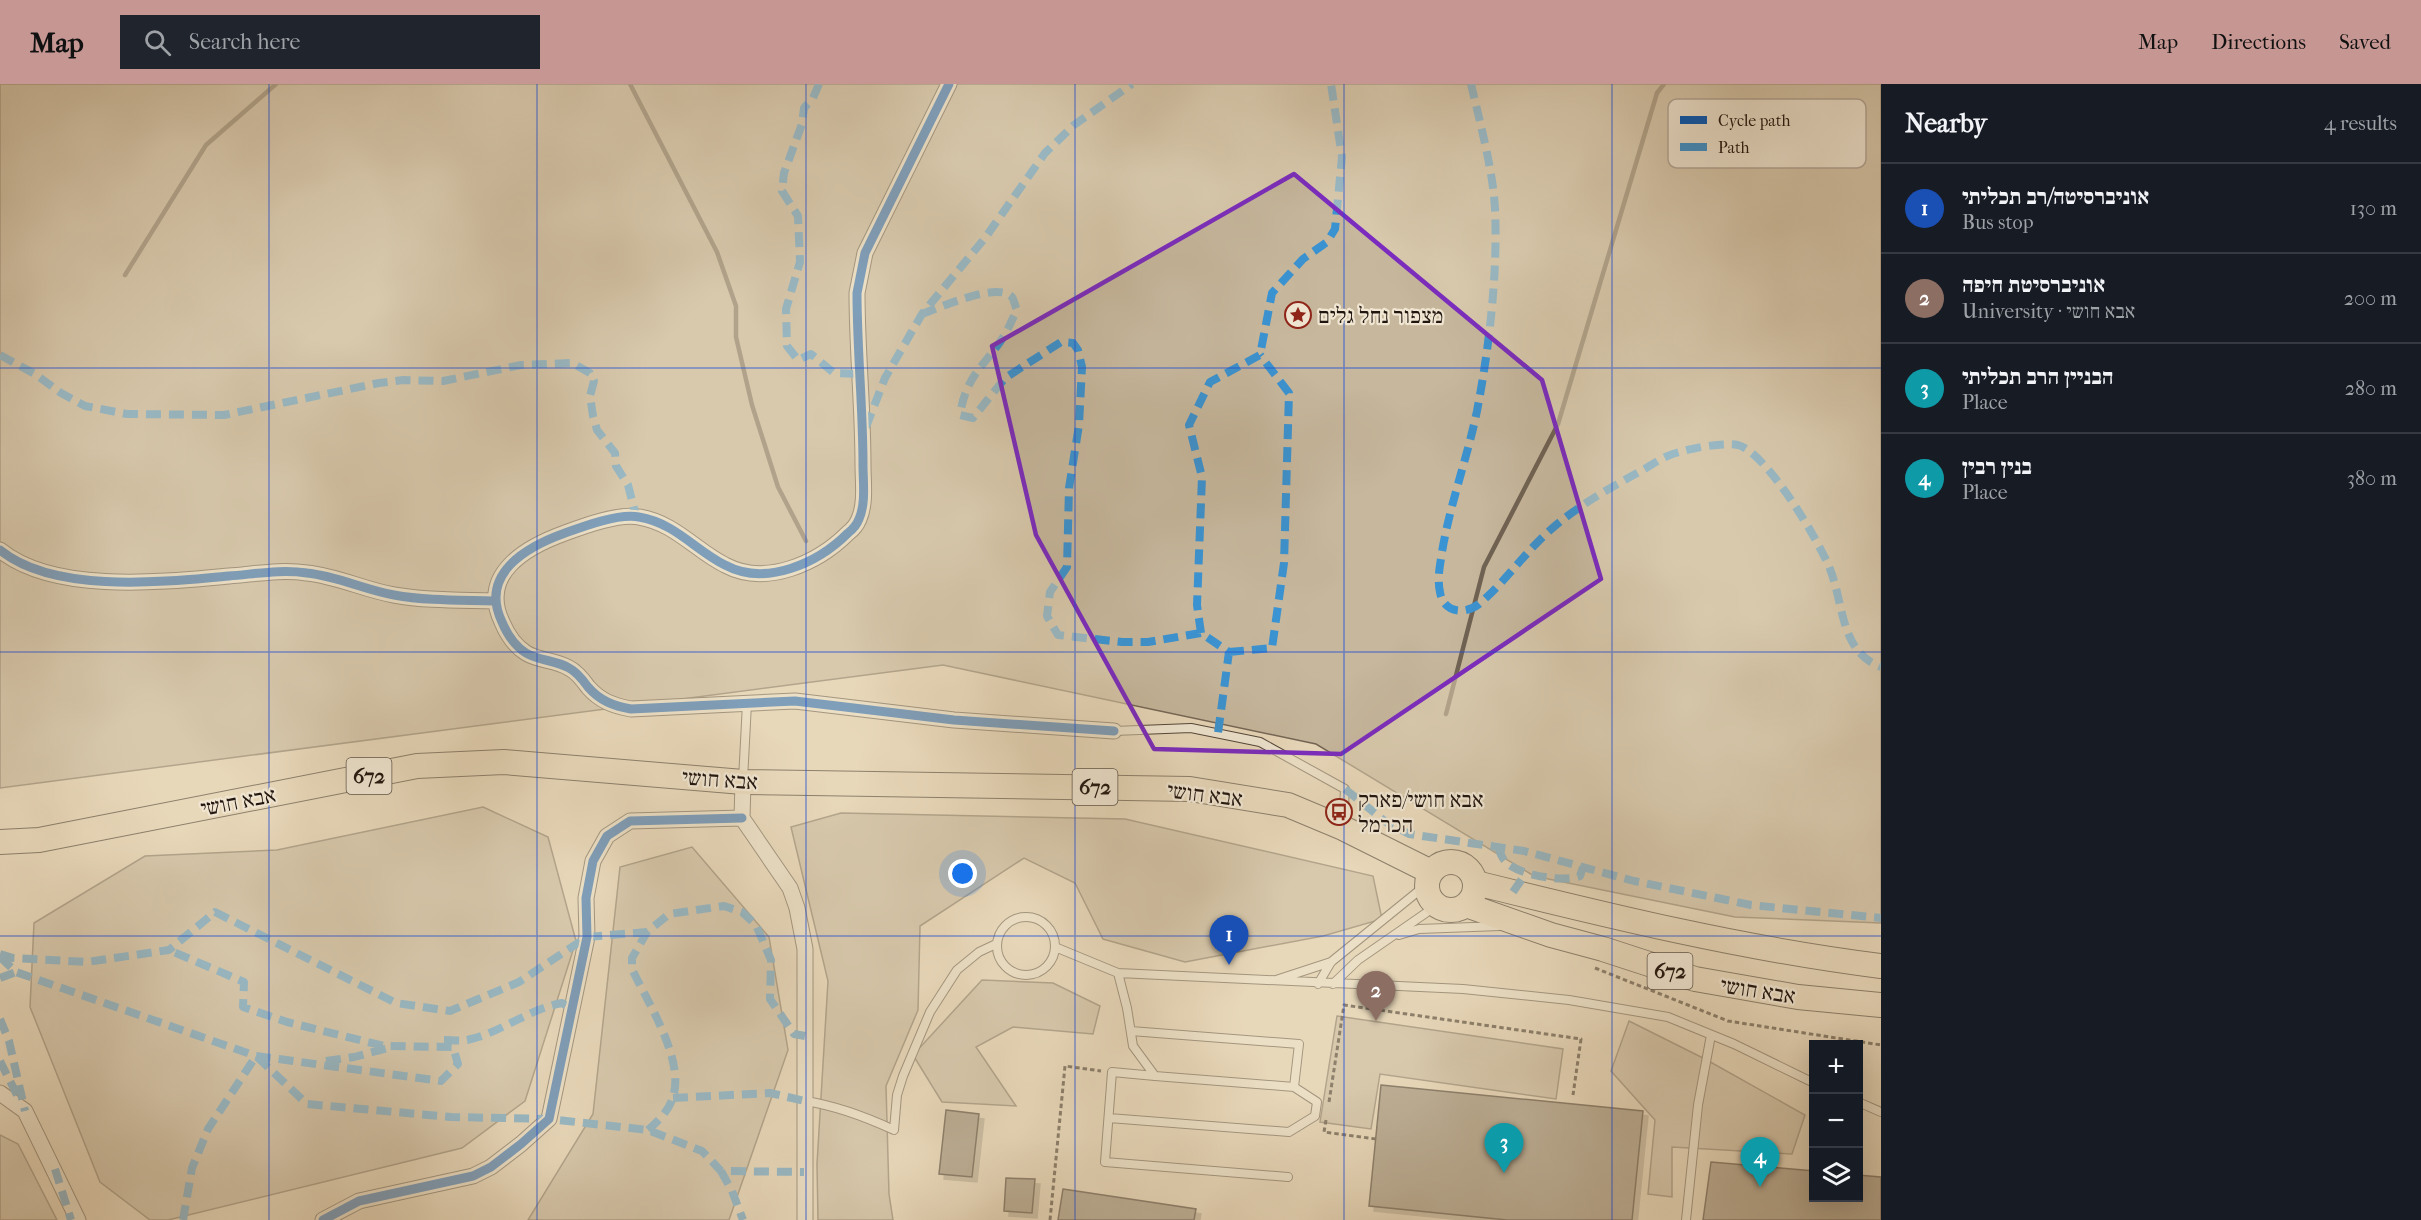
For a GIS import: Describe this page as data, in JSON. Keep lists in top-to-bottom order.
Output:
{
  "streets": {
    "main road": ["672", "אבא חושי"]
  },
  "places": {
    "place": ["מצפור נחל גלים"],
    "bus stop": ["אבא חושי/פארק הכרמל"]
  },
  "legend": ["Cycle path", "Path"],
  "page": {
    "header": "Map",
    "search": "Search here",
    "nav": ["Map", "Directions", "Saved"],
    "heading": ["Nearby", "4 results"],
    "list": [
      {
        "mark": "1",
        "name": "אוניברסיטה/רב תכליתי",
        "note": "Bus stop",
        "value": "130 m"
      },
      {
        "mark": "2",
        "name": "אוניברסיטת חיפה",
        "note": "University · אבא חושי",
        "value": "200 m"
      },
      {
        "mark": "3",
        "name": "הבניין הרב תכליתי",
        "note": "Place",
        "value": "280 m"
      },
      {
        "mark": "4",
        "name": "בנין רבין",
        "note": "Place",
        "value": "380 m"
      }
    ],
    "pins": [
      "1",
      "2",
      "3",
      "4"
    ],
    "map_buttons": ["+", "−"]
  }
}
